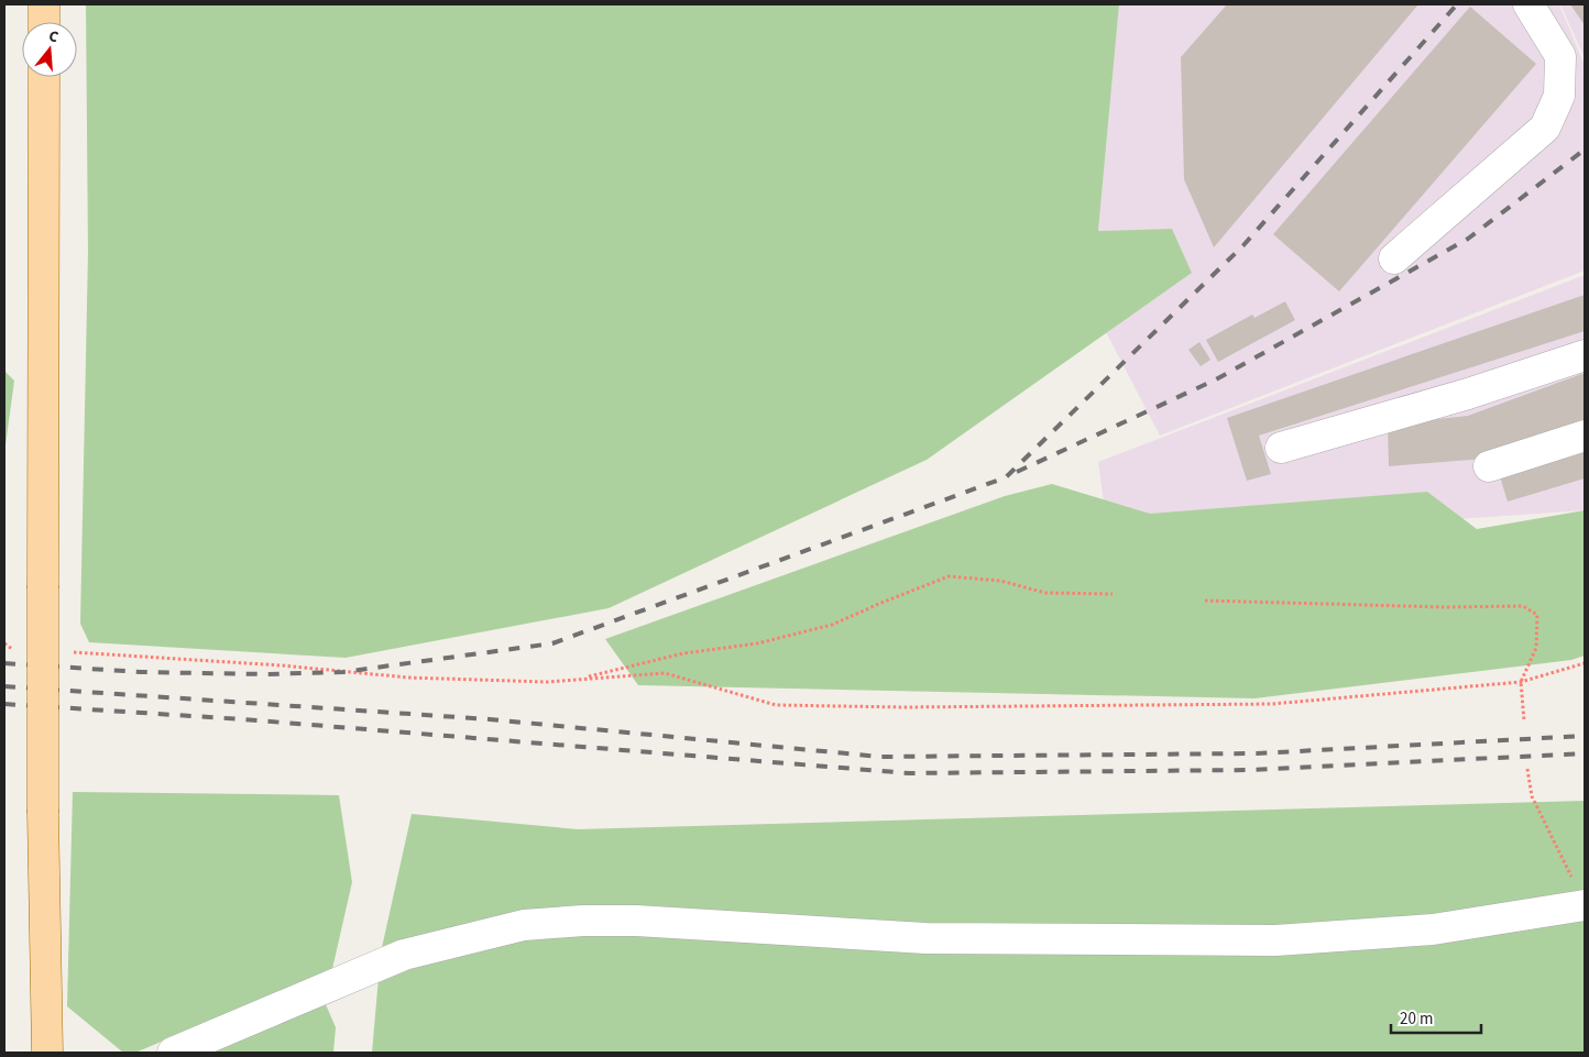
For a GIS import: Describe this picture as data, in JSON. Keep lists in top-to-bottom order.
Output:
{
  "scale_bar": "20 m",
  "north": "top"
}
